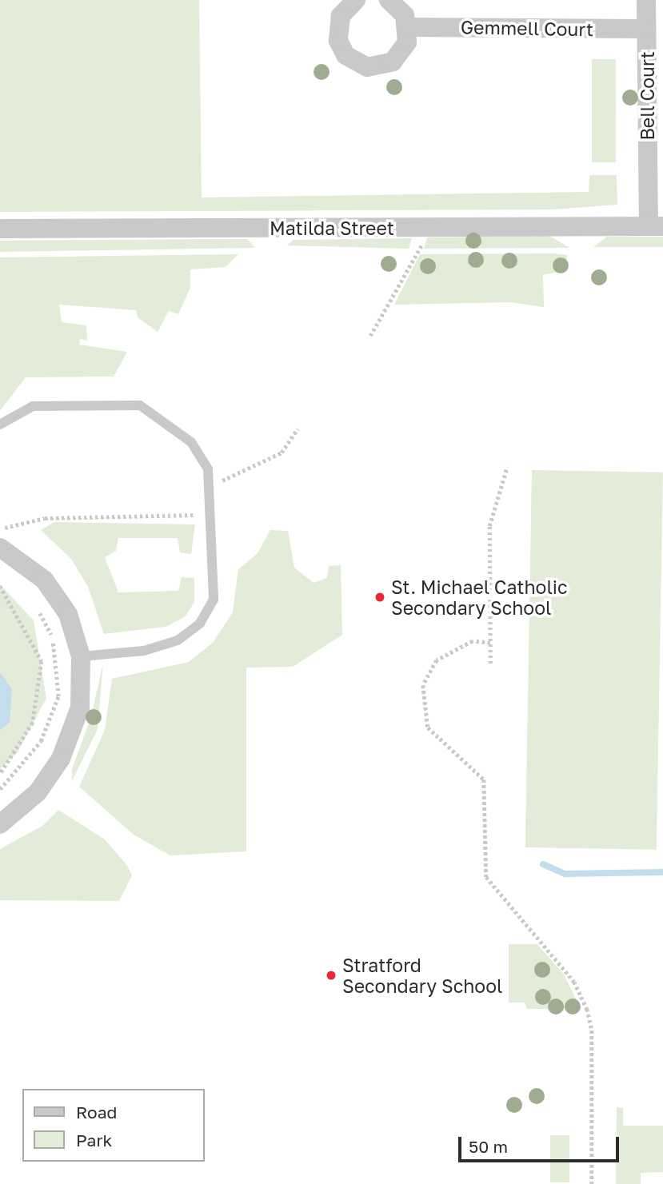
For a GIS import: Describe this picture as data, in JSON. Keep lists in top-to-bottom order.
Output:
{
  "streets": {
    "street": ["Gemmell Court", "Bell Court", "Matilda Street"]
  },
  "crossings": [
    ["Gemmell Court", "Bell Court"],
    ["Bell Court", "Matilda Street"]
  ],
  "places": ["St. Michael Catholic Secondary School", "Stratford Secondary School"],
  "legend": ["Road", "Park"],
  "scale_bar": "50 m"
}
